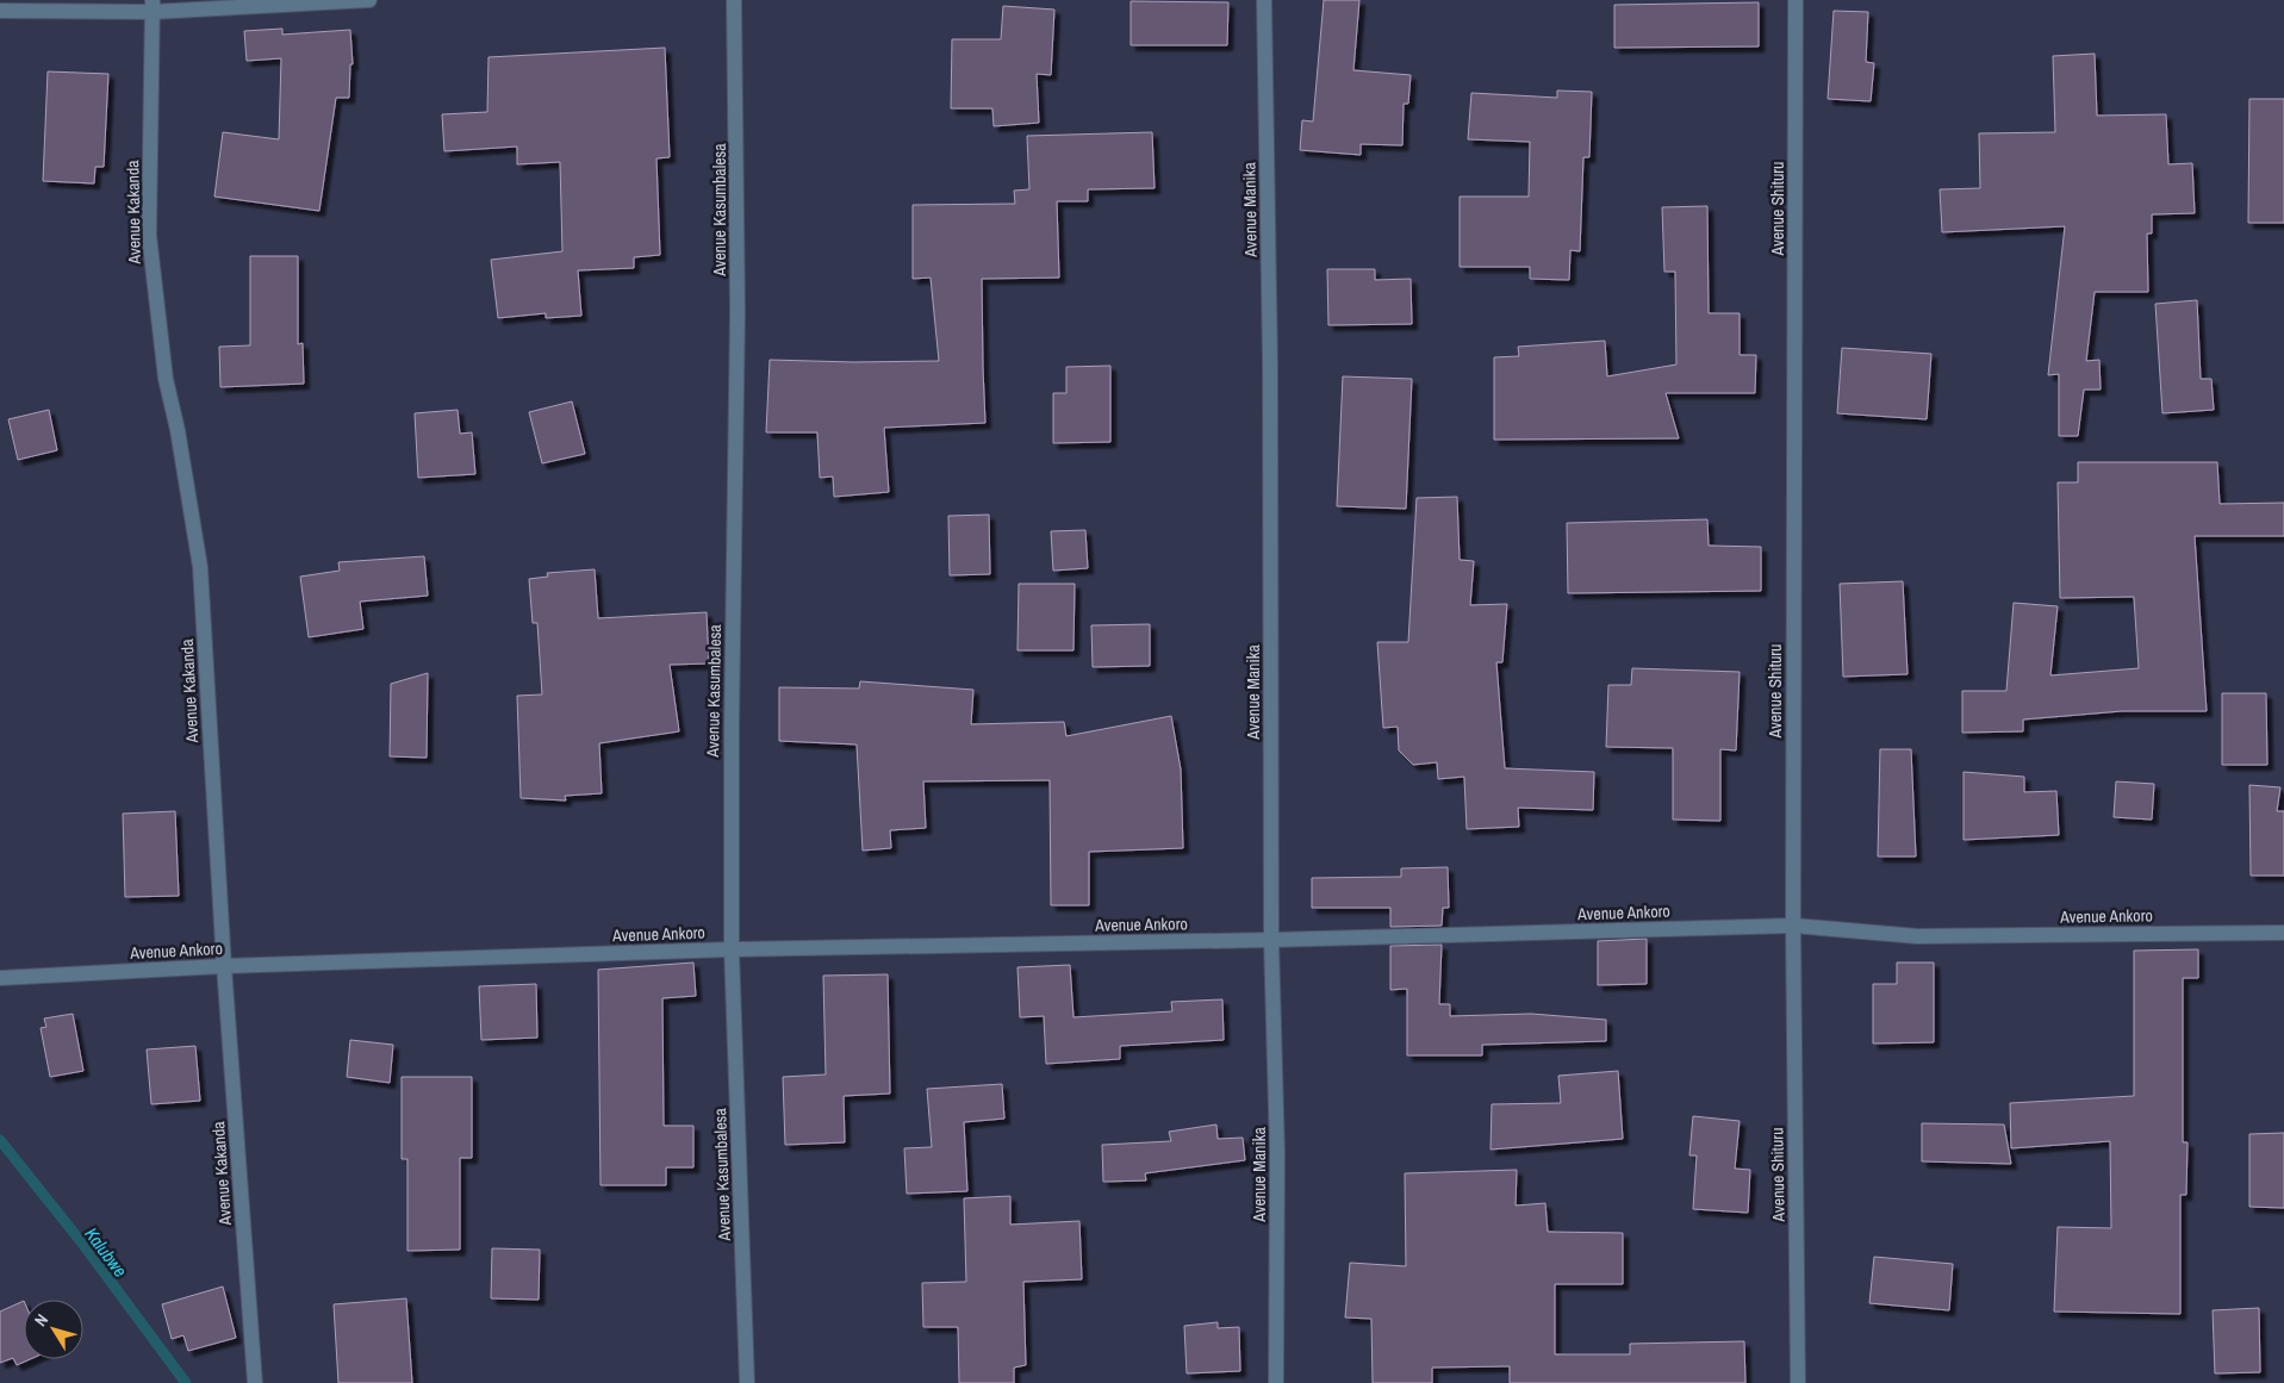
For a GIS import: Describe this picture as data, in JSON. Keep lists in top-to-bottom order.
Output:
{
  "streets": {
    "street": [
      "Avenue Shituru",
      "Avenue Kasumbalesa",
      "Avenue Manika",
      "Avenue Kakanda",
      "Avenue Ankoro"
    ]
  },
  "crossings": [
    ["Avenue Shituru", "Avenue Ankoro"],
    ["Avenue Kasumbalesa", "Avenue Ankoro"],
    ["Avenue Manika", "Avenue Ankoro"],
    ["Avenue Kakanda", "Avenue Ankoro"]
  ],
  "water": ["Kalubwe"],
  "north": "top left"
}
